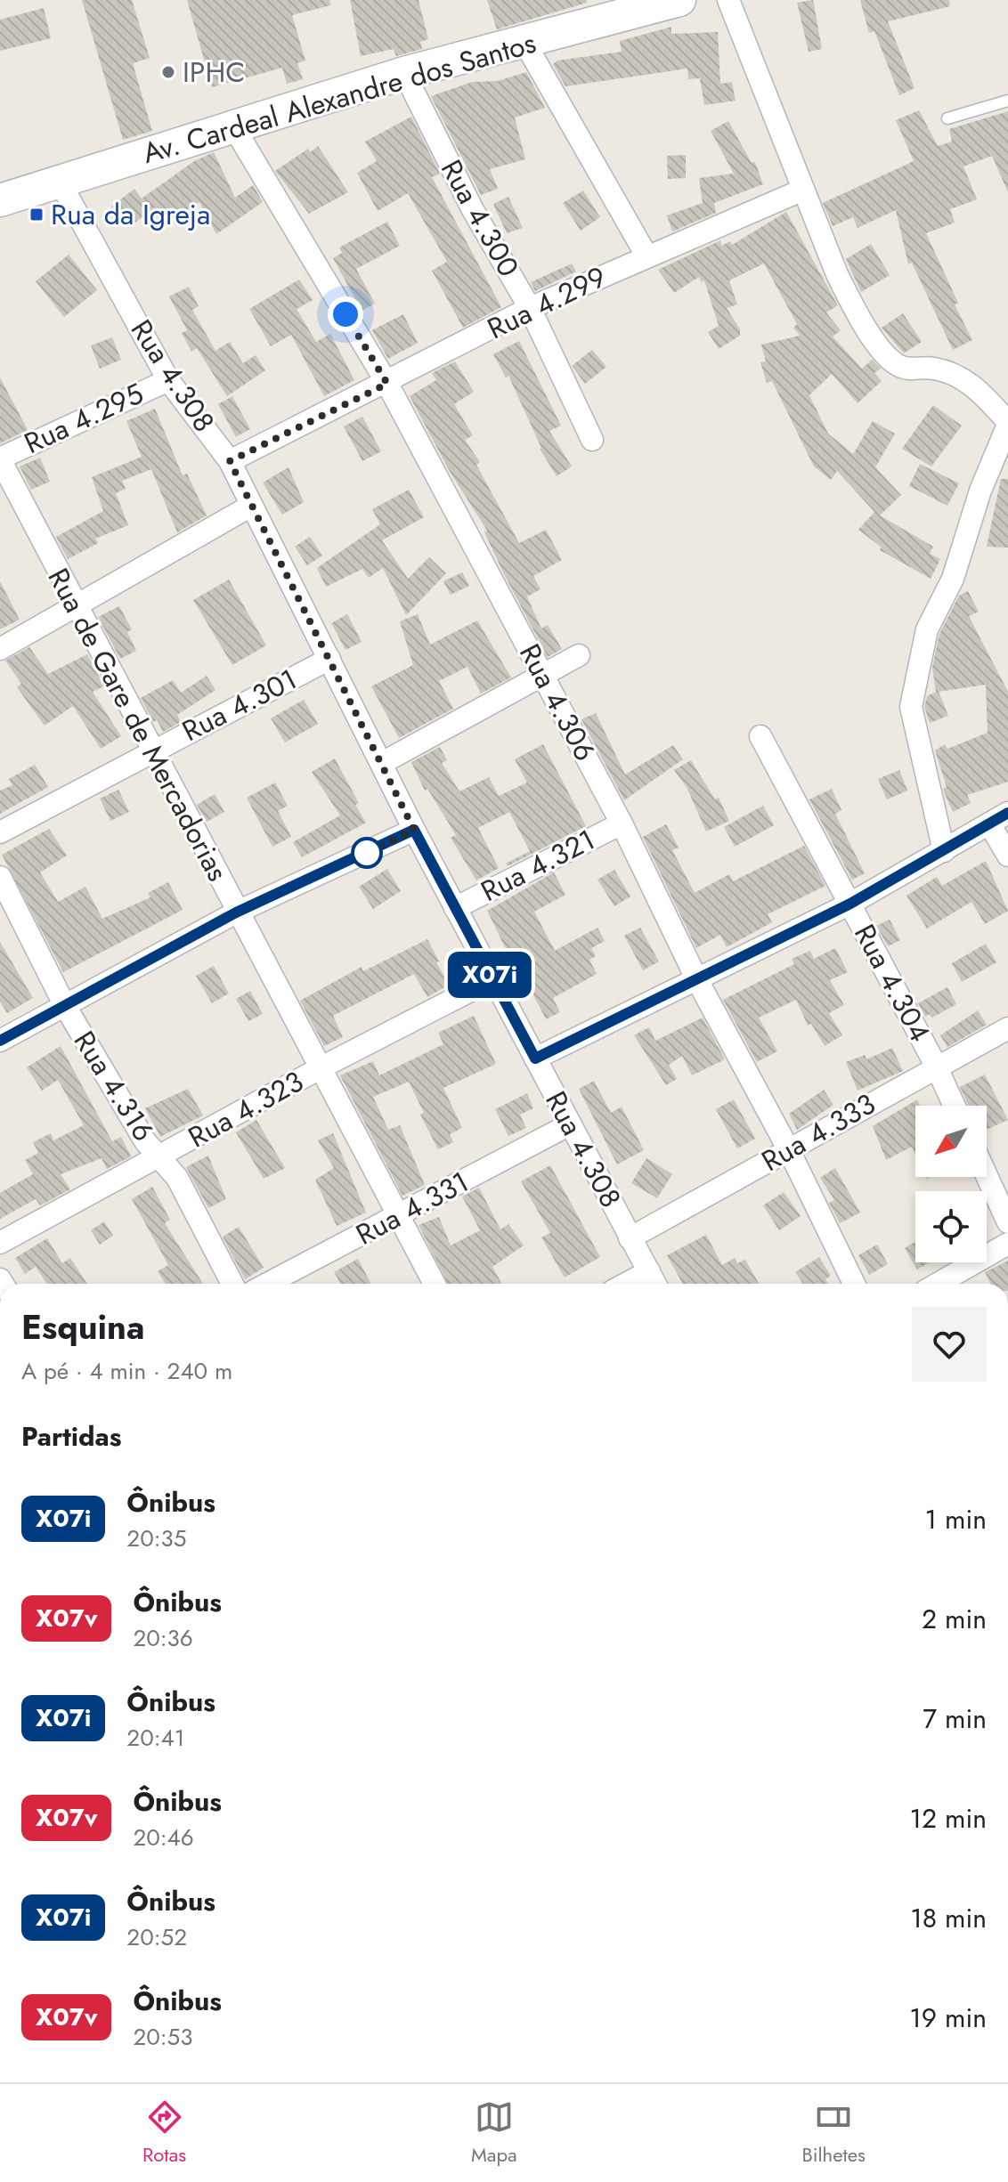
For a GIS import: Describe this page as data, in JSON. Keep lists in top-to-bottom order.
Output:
{
  "streets": {
    "street": [
      "Av. Cardeal Alexandre dos Santos",
      "Rua 4.300",
      "Rua 4.299",
      "Rua 4.308",
      "Rua 4.295",
      "Rua 4.306",
      "Rua 4.301",
      "Rua de Gare de Mercadorias",
      "Rua 4.321",
      "Rua 4.304",
      "Rua 4.316",
      "Rua 4.323",
      "Rua 4.333",
      "Rua 4.331"
    ]
  },
  "crossings": [
    ["Av. Cardeal Alexandre dos Santos", "Rua 4.300"],
    ["Av. Cardeal Alexandre dos Santos", "Rua 4.308"],
    ["Av. Cardeal Alexandre dos Santos", "Rua 4.306"],
    ["Rua 4.300", "Rua 4.299"],
    ["Rua 4.299", "Rua 4.308"],
    ["Rua 4.299", "Rua 4.306"],
    ["Rua 4.308", "Rua 4.295"],
    ["Rua 4.308", "Rua 4.301"],
    ["Rua 4.308", "Rua 4.321"],
    ["Rua 4.308", "Rua 4.323"],
    ["Rua 4.308", "Rua 4.333"],
    ["Rua 4.308", "Rua 4.331"],
    ["Rua 4.295", "Rua de Gare de Mercadorias"],
    ["Rua 4.306", "Rua 4.321"],
    ["Rua 4.306", "Rua 4.333"],
    ["Rua 4.301", "Rua de Gare de Mercadorias"],
    ["Rua de Gare de Mercadorias", "Rua 4.323"],
    ["Rua de Gare de Mercadorias", "Rua 4.331"],
    ["Rua 4.304", "Rua 4.333"],
    ["Rua 4.316", "Rua 4.323"]
  ],
  "places": {
    "other": ["IPHC"],
    "transit": ["Rua da Igreja"]
  },
  "lines": ["bus line X07i"],
  "north": "bottom left",
  "page": {
    "on_map": "X07i",
    "heading": [
      ["Esquina", "A pé · 4 min · 240 m"],
      "Partidas"
    ],
    "list": [
      {
        "mark": "X07i",
        "name": "Ônibus",
        "note": "20:35",
        "value": "1 min"
      },
      {
        "mark": "X07v",
        "name": "Ônibus",
        "note": "20:36",
        "value": "2 min"
      },
      {
        "mark": "X07i",
        "name": "Ônibus",
        "note": "20:41",
        "value": "7 min"
      },
      {
        "mark": "X07v",
        "name": "Ônibus",
        "note": "20:46",
        "value": "12 min"
      },
      {
        "mark": "X07i",
        "name": "Ônibus",
        "note": "20:52",
        "value": "18 min"
      },
      {
        "mark": "X07v",
        "name": "Ônibus",
        "note": "20:53",
        "value": "19 min"
      }
    ],
    "tabs": ["Rotas", "Mapa", "Bilhetes"]
  }
}
